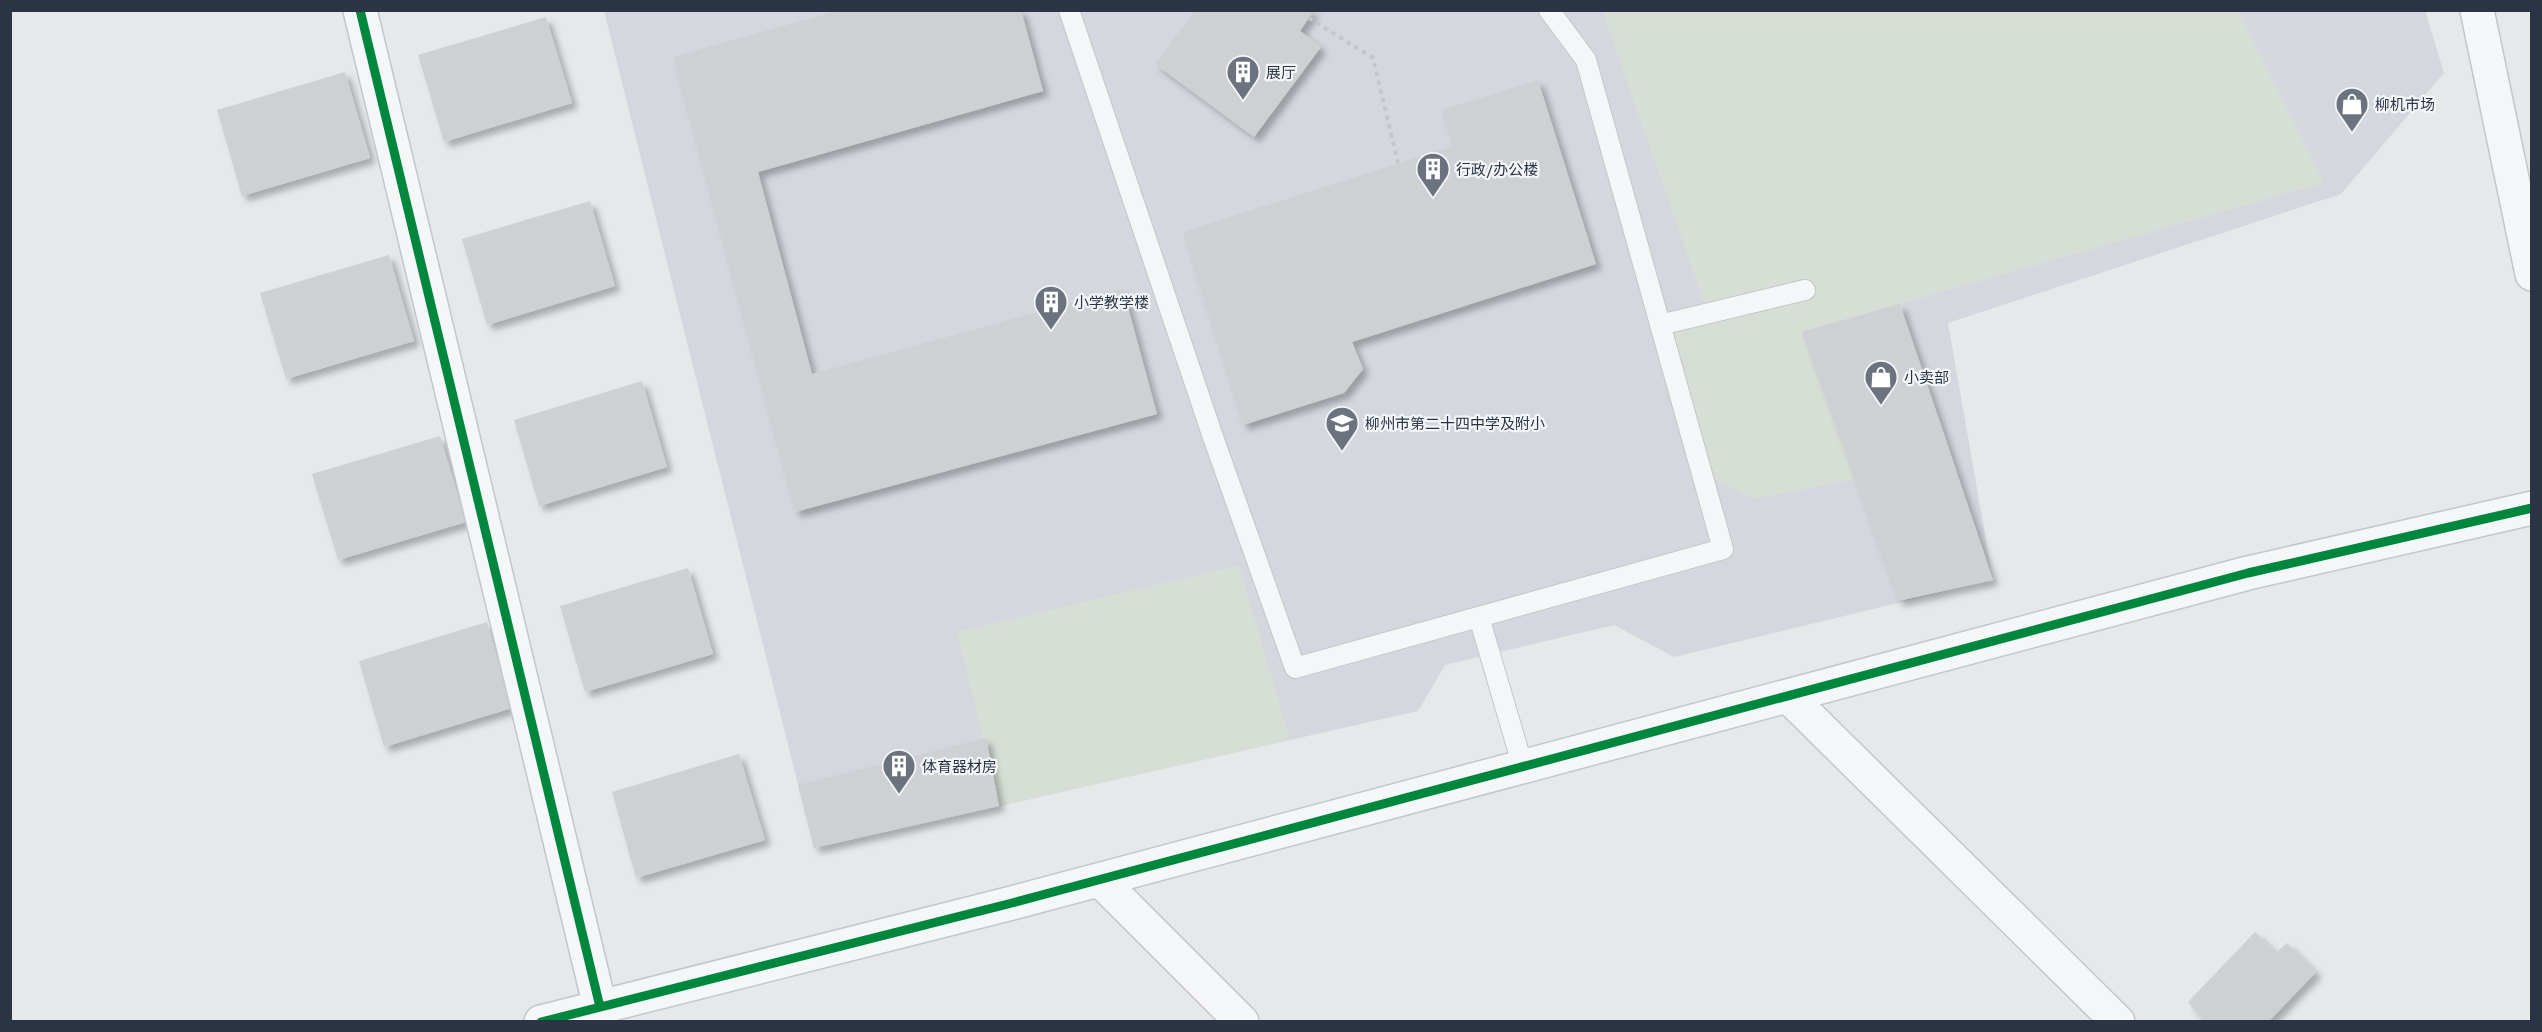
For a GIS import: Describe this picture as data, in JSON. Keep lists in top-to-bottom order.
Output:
{
  "places": {
    "building": [
      "展厅",
      "行政/办公楼",
      "小学教学楼",
      "体育器材房"
    ],
    "shop": ["柳机市场", "小卖部"],
    "school or university": ["柳州市第二十四中学及附小"]
  }
}
